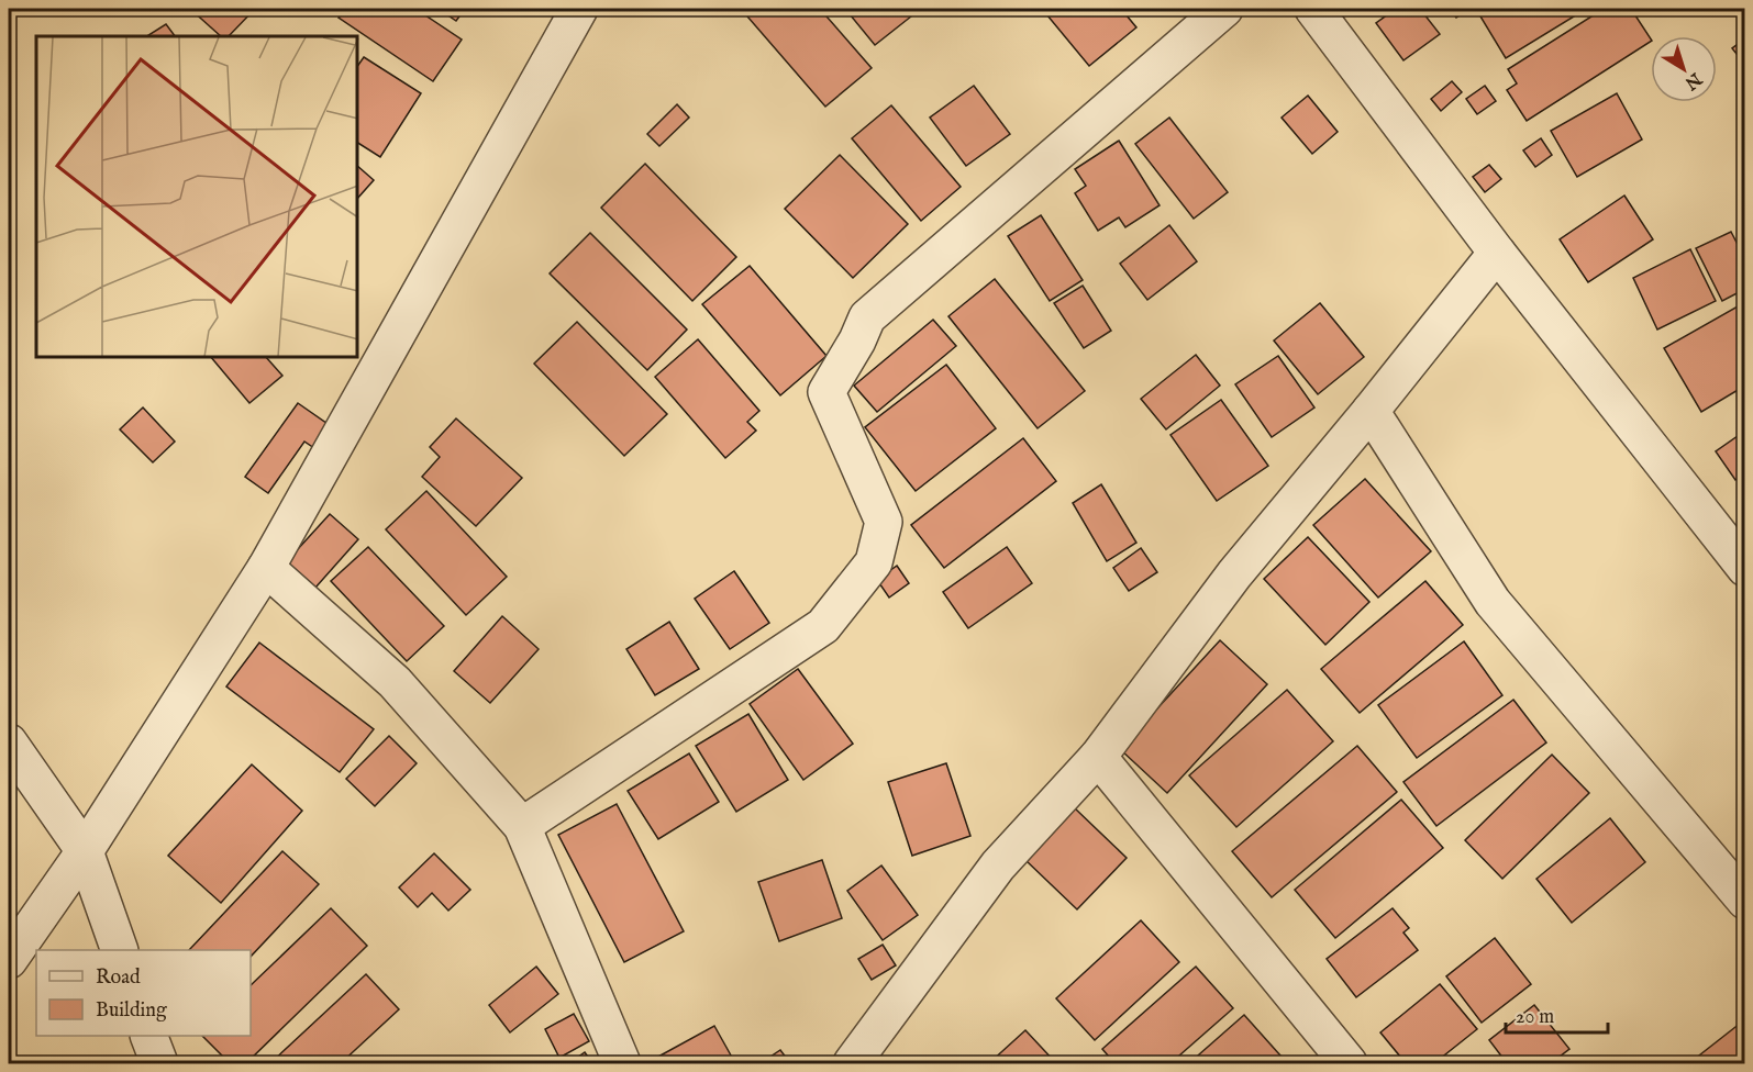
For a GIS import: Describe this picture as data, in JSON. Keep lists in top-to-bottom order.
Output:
{
  "legend": ["Road", "Building"],
  "scale_bar": "20 m",
  "north": "bottom right"
}
